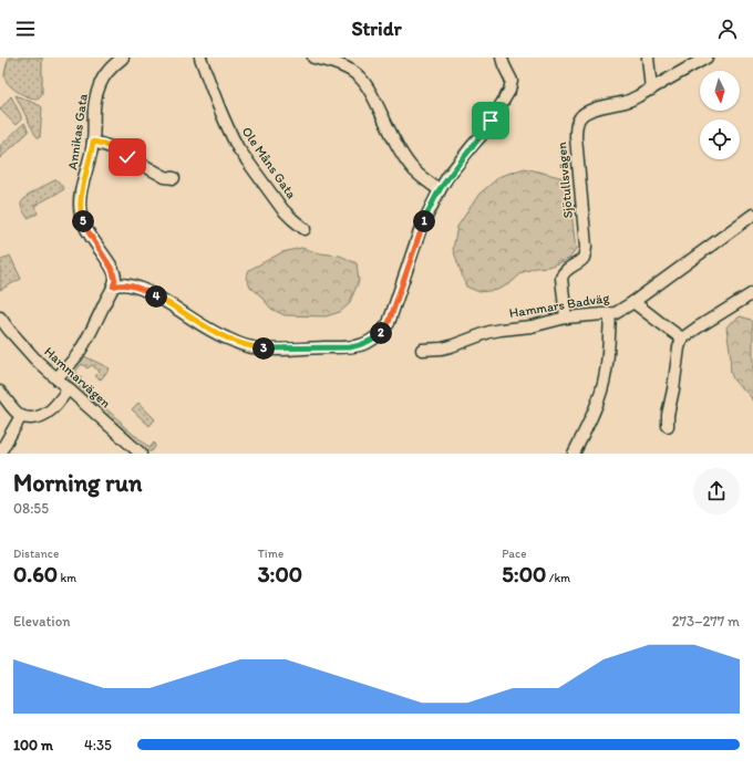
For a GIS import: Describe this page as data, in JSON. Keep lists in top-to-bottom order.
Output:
{
  "streets": {
    "street": [
      "Annikas Gata",
      "Ole Måns Gata",
      "Sjötullsvägen",
      "Hammars Badväg",
      "Hammarvägen"
    ]
  },
  "crossings": [
    ["Sjötullsvägen", "Hammars Badväg"]
  ],
  "north": "bottom",
  "page": {
    "header": "Stridr",
    "pins": [
      "1",
      "5",
      "4",
      "2",
      "3"
    ],
    "heading": ["Morning run", "08:55"],
    "stats": [
      ["Distance", "0.60 km"],
      ["Time", "3:00"],
      ["Pace", "5:00 /km"]
    ],
    "chart": ["Elevation", "273–277 m"],
    "list": [
      {
        "name": "100 m",
        "note": "4:35"
      }
    ]
  }
}
